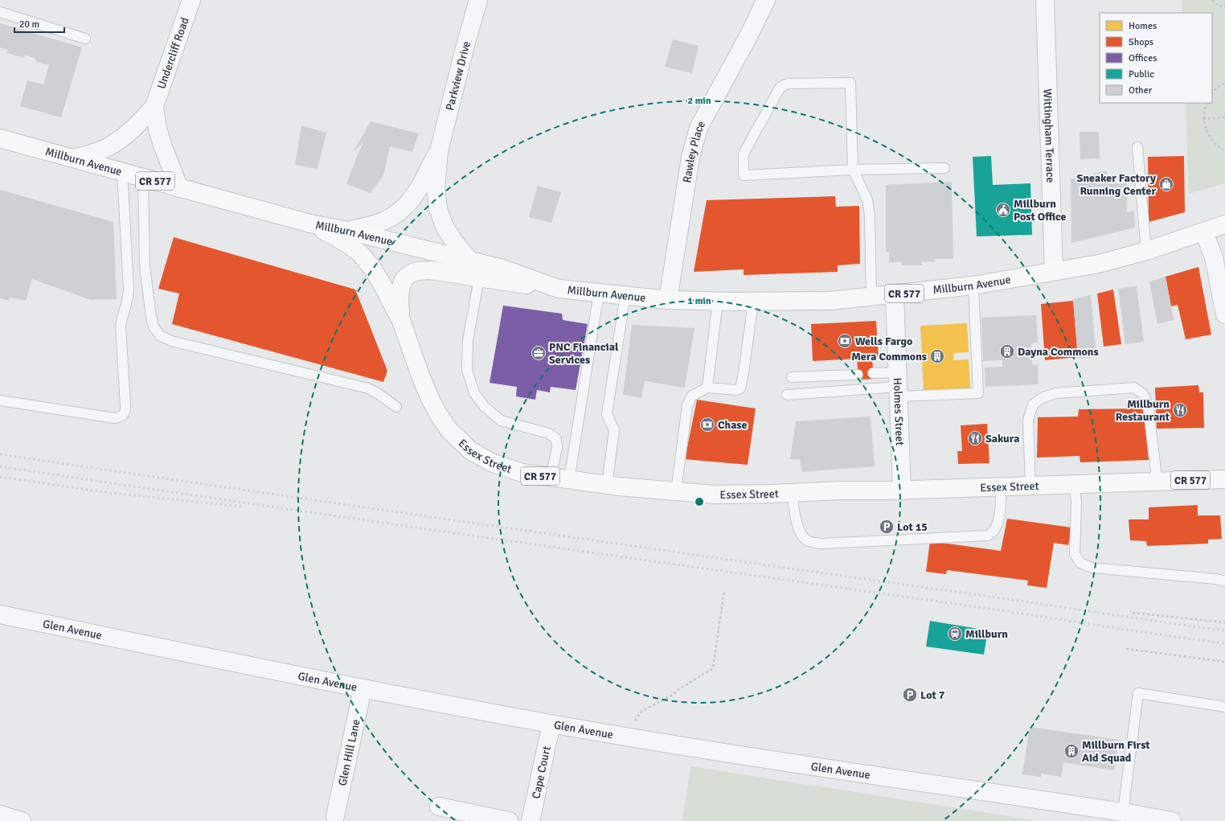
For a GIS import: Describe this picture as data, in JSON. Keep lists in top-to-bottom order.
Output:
{
  "streets": {
    "main road": ["Millburn Avenue", "CR 577", "Essex Street"],
    "street": [
      "Undercliff Road",
      "Parkview Drive",
      "Wittingham Terrace",
      "Rawley Place",
      "Holmes Street",
      "Glen Avenue",
      "Glen Hill Lane",
      "Cape Court"
    ]
  },
  "crossings": [
    ["Undercliff Road", "Millburn Avenue"],
    ["Parkview Drive", "Millburn Avenue"],
    ["Wittingham Terrace", "Millburn Avenue"],
    ["Rawley Place", "Millburn Avenue"],
    ["Millburn Avenue", "Holmes Street"],
    ["Millburn Avenue", "Essex Street"],
    ["Holmes Street", "Essex Street"],
    ["Glen Avenue", "Glen Hill Lane"],
    ["Glen Avenue", "Cape Court"]
  ],
  "places": {
    "shop": ["Sneaker Factory Running Center"],
    "public building": ["Millburn Post Office"],
    "bank": ["Wells Fargo", "Chase"],
    "building": ["Dayna Commons", "Mera Commons", "Millburn First Aid Squad"],
    "office": ["PNC Financial Services"],
    "restaurant": ["Millburn Restaurant", "Sakura"],
    "parking": ["Lot 15", "Lot 7"],
    "station": ["Millburn"]
  },
  "legend": [
    "Homes",
    "Shops",
    "Offices",
    "Public",
    "Other"
  ],
  "scale_bar": "20 m",
  "rings": ["2 min", "1 min"]
}
